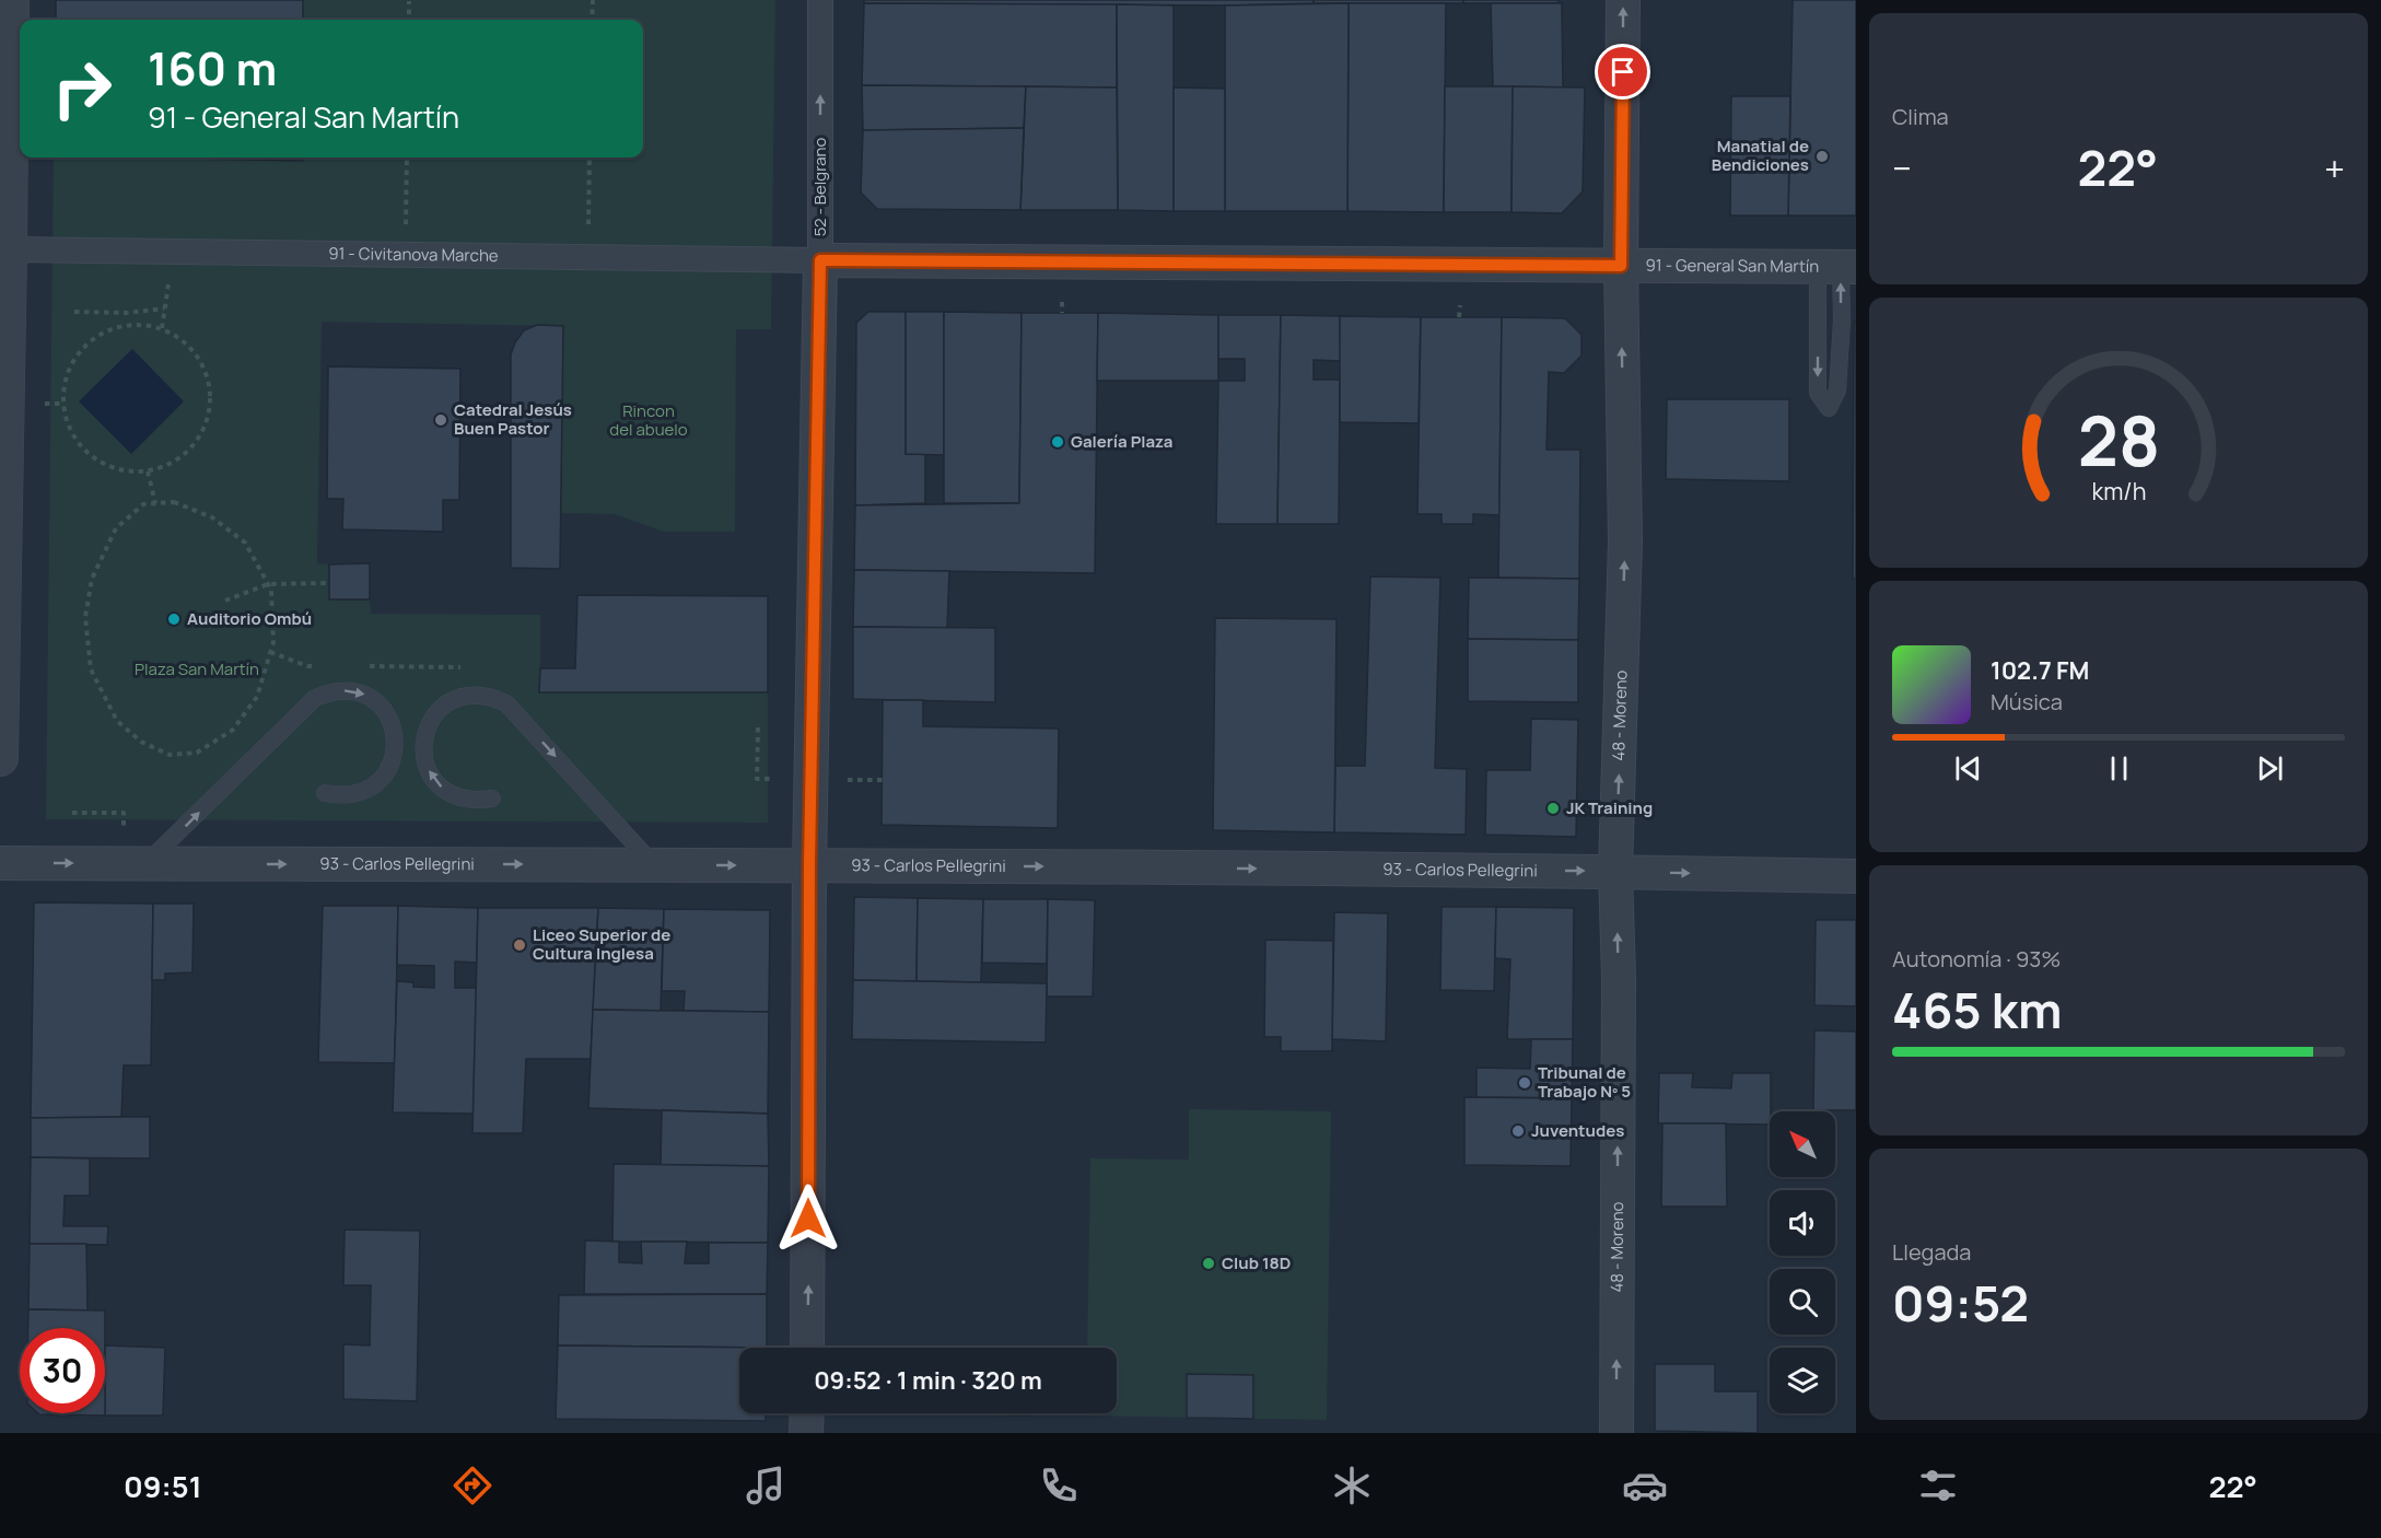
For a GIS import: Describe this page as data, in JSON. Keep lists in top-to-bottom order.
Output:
{
  "streets": {
    "street": [
      "52 - Belgrano",
      "91 - Civitanova Marche",
      "91 - General San Martín",
      "48 - Moreno",
      "93 - Carlos Pellegrini"
    ]
  },
  "crossings": [
    ["52 - Belgrano", "91 - Civitanova Marche"],
    ["52 - Belgrano", "91 - General San Martín"],
    ["52 - Belgrano", "93 - Carlos Pellegrini"],
    ["91 - Civitanova Marche", "91 - General San Martín"],
    ["91 - General San Martín", "48 - Moreno"],
    ["48 - Moreno", "93 - Carlos Pellegrini"]
  ],
  "one_way": ["52 - Belgrano", "48 - Moreno", "93 - Carlos Pellegrini"],
  "parks": ["Rincon del abuelo", "Plaza San Martín"],
  "places": [
    "Manatial de Bendiciones",
    "Catedral Jesús Buen Pastor",
    "Galería Plaza",
    "Auditorio Ombú",
    "JK Training",
    "Liceo Superior de Cultura Inglesa",
    "Tribunal de Trabajo Nº 5",
    "Juventudes",
    "Club 18D"
  ],
  "north": "top left",
  "page": {
    "tile": [
      "Clima",
      ["Autonomía · 93%", "465 km"],
      ["Llegada", "09:52"]
    ],
    "turn": ["160 m", "91 - General San Martín"],
    "heat": ["−", "22°", "+"],
    "song": ["102.7 FM", "Música"],
    "limit": "30",
    "trip": "09:52 · 1 min · 320 m",
    "tabs": ["09:51", "22°"],
    "gauge": ["28", "km/h"]
  }
}
